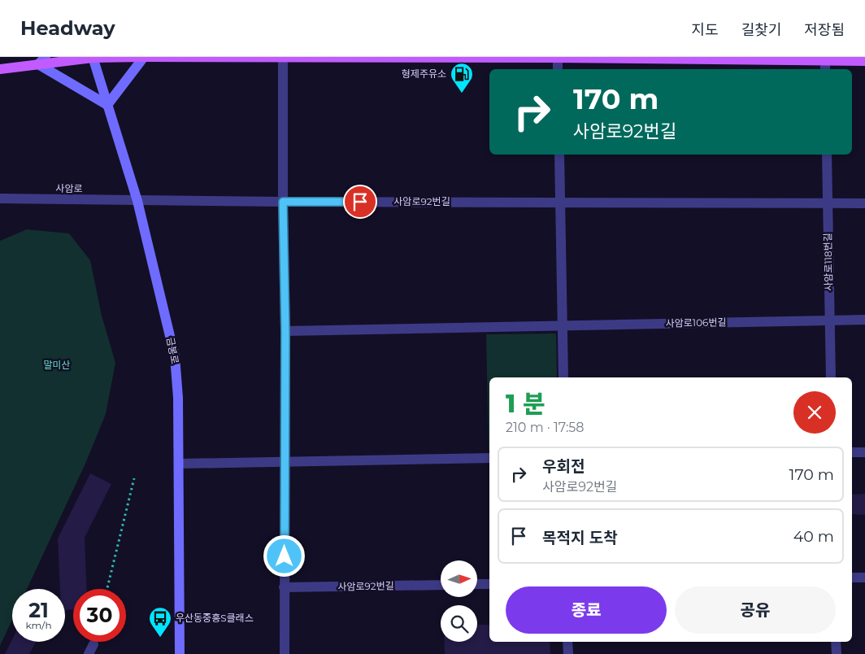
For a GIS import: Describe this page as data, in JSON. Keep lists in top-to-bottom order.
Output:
{
  "streets": {
    "street": [
      "사암로",
      "사암로92번길",
      "사암로118번길",
      "사암로106번길",
      "금봉로"
    ]
  },
  "crossings": [
    ["사암로", "사암로92번길"],
    ["사암로", "금봉로"],
    ["사암로118번길", "사암로106번길"]
  ],
  "parks": ["말미산"],
  "places": {
    "fuel station": ["형제주유소"],
    "bus stop": ["우산동중흥S클래스"]
  },
  "north": "right",
  "page": {
    "header": "Headway",
    "nav": ["지도", "길찾기", "저장됨"],
    "turn": ["170 m", "사암로92번길"],
    "heading": ["1 분", "210 m · 17:58"],
    "list": [
      {
        "name": "우회전",
        "note": "사암로92번길",
        "value": "170 m"
      },
      {
        "name": "목적지 도착",
        "value": "40 m"
      }
    ],
    "buttons": ["종료", "공유"],
    "speed": "21 km/h",
    "limit": "30"
  }
}
